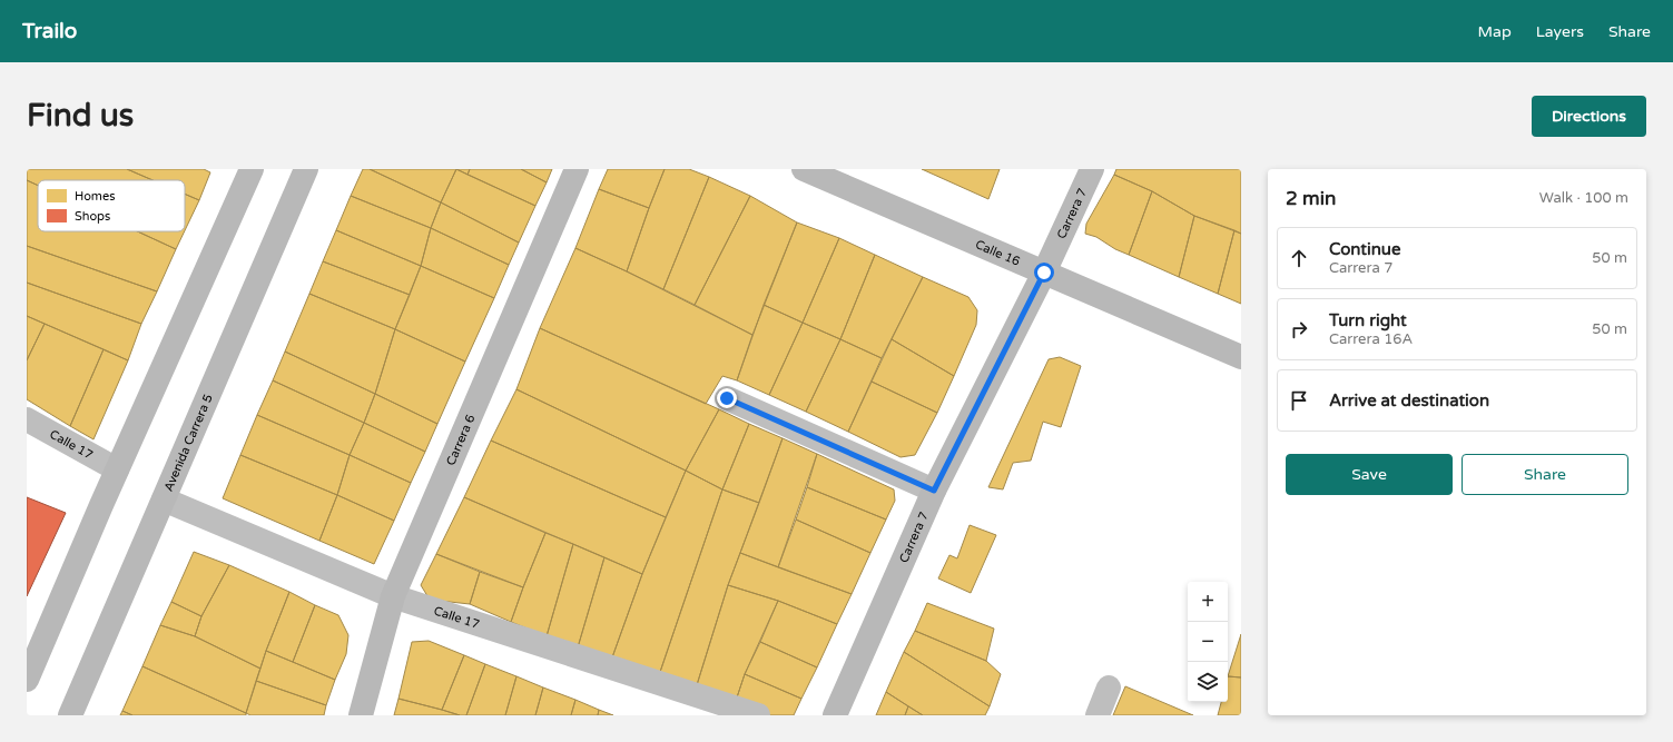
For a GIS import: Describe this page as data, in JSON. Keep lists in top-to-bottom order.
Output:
{
  "streets": {
    "main road": [
      "Carrera 7",
      "Calle 16",
      "Carrera 6",
      "Avenida Carrera 5"
    ],
    "street": ["Calle 17"]
  },
  "crossings": [
    ["Carrera 7", "Calle 16"],
    ["Carrera 6", "Calle 17"],
    ["Avenida Carrera 5", "Calle 17"]
  ],
  "legend": ["Homes", "Shops"],
  "page": {
    "header": "Trailo",
    "nav": ["Map", "Layers", "Share"],
    "buttons": [
      "Directions",
      ["Save", "Share"]
    ],
    "title": "Find us",
    "heading": ["2 min", "Walk · 100 m"],
    "list": [
      ["Continue", "Carrera 7", "50 m"],
      ["Turn right", "Carrera 16A", "50 m"],
      "Arrive at destination"
    ],
    "map_buttons": ["+", "−"]
  }
}
